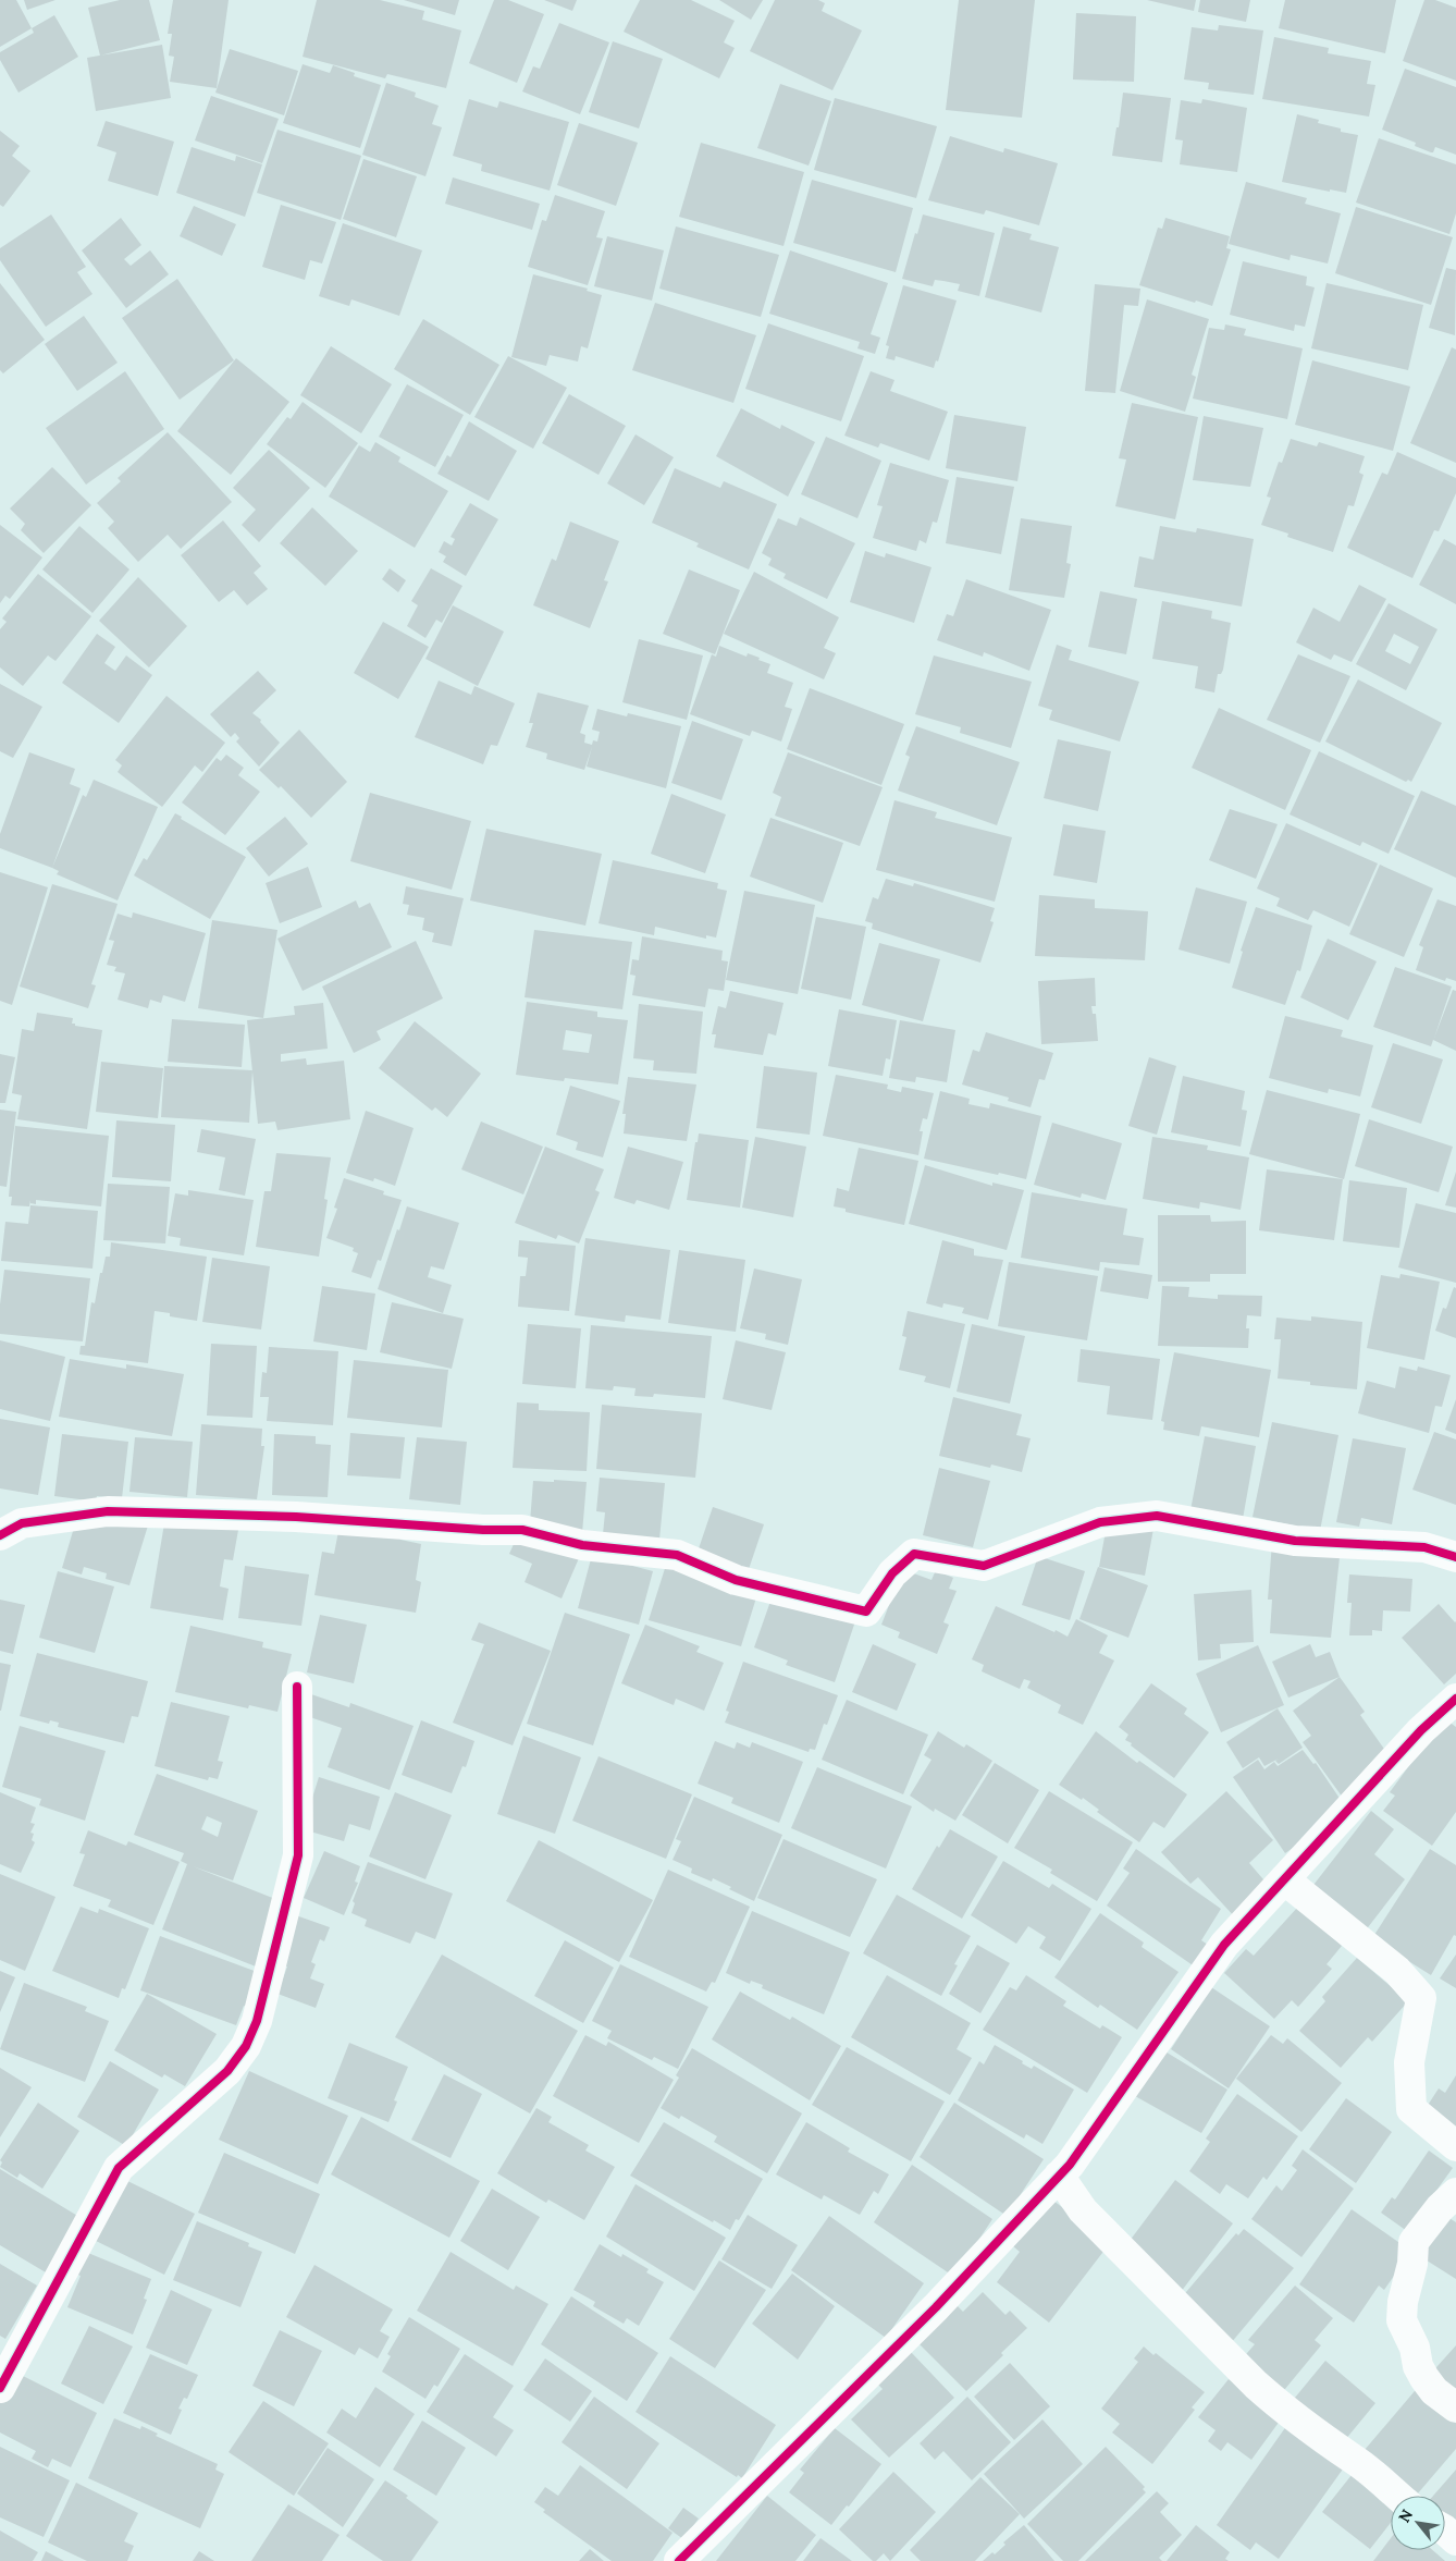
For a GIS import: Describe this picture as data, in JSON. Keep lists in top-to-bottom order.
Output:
{
  "north": "top left"
}
